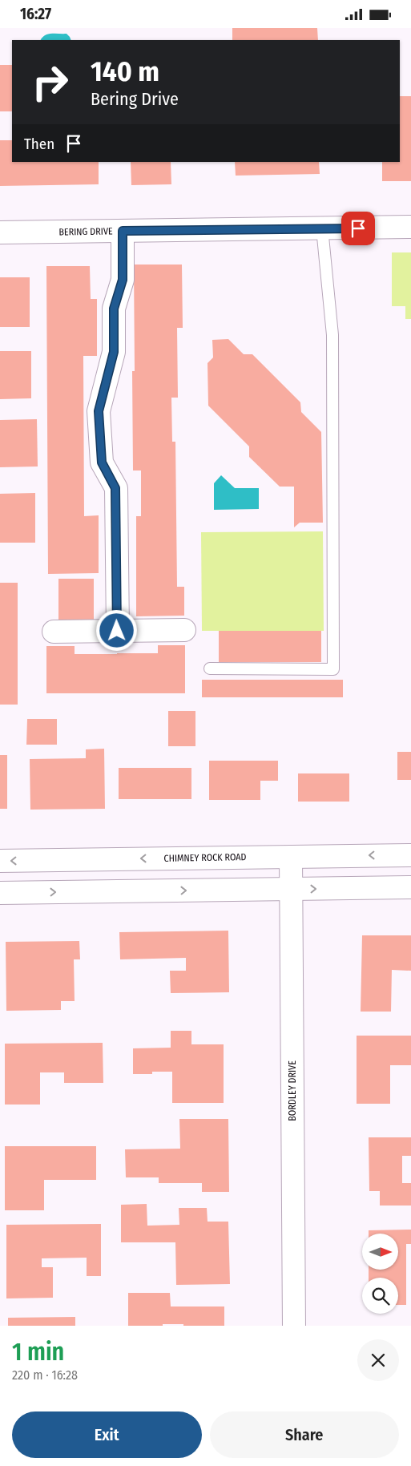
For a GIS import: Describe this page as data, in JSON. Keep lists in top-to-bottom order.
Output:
{
  "streets": {
    "street": ["BERING DRIVE", "CHIMNEY ROCK ROAD", "BORDLEY DRIVE"]
  },
  "crossings": [
    ["CHIMNEY ROCK ROAD", "BORDLEY DRIVE"]
  ],
  "north": "right",
  "page": {
    "status": "16:27",
    "turn": ["140 m", "Bering Drive"],
    "then": "Then",
    "heading": ["1 min", "220 m · 16:28"],
    "buttons": ["Exit", "Share"]
  }
}
